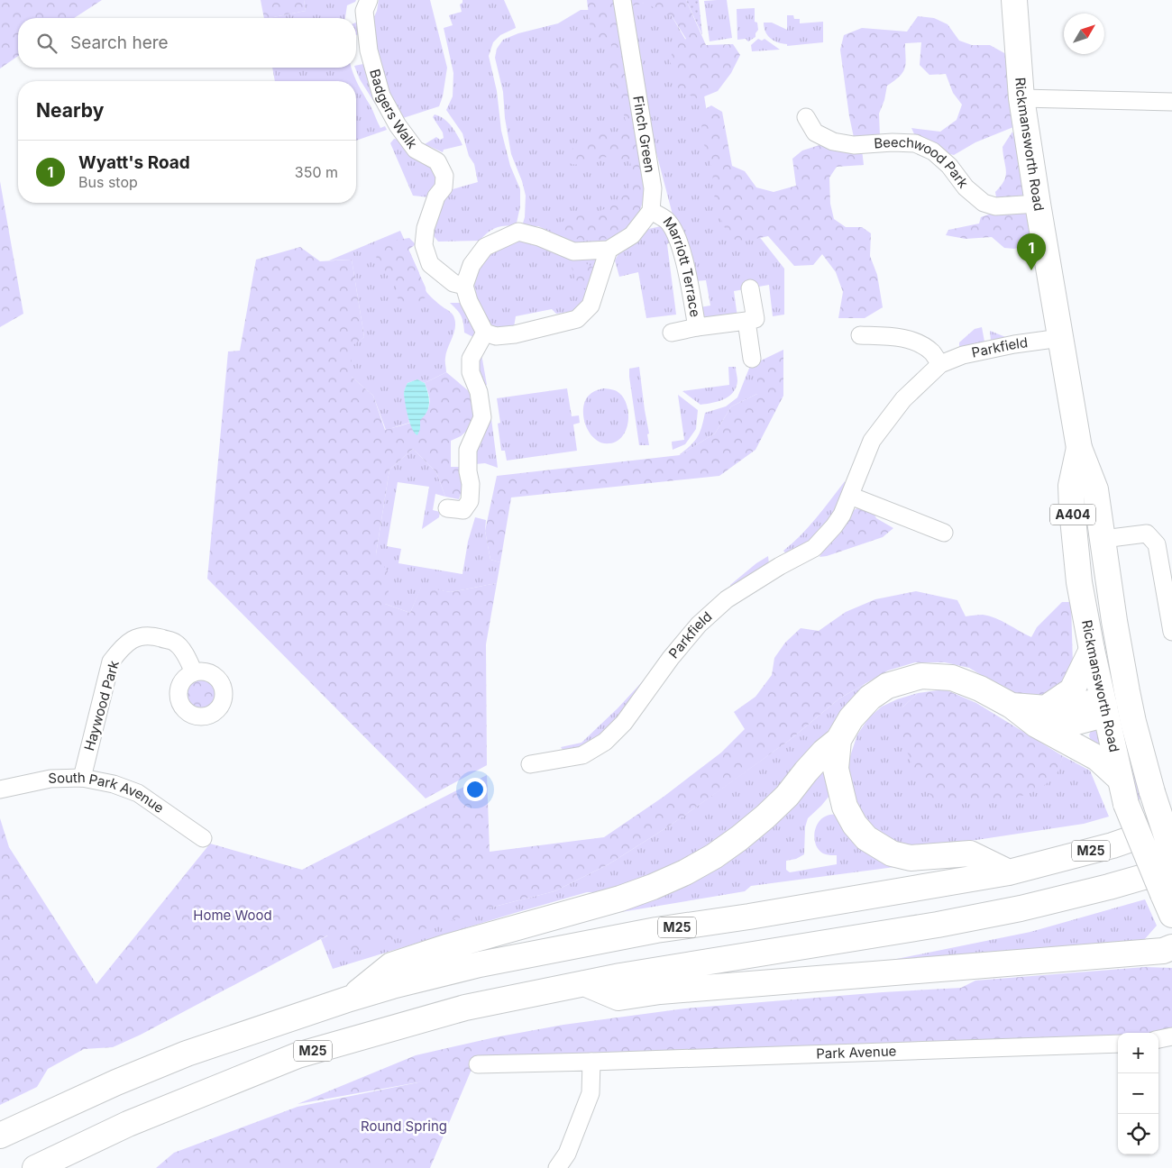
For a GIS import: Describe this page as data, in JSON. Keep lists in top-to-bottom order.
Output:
{
  "streets": {
    "main road": ["Rickmansworth Road", "A404", "M25"],
    "street": [
      "Badgers Walk",
      "Finch Green",
      "Beechwood Park",
      "Marriott Terrace",
      "Parkfield",
      "Haywood Park",
      "South Park Avenue",
      "Park Avenue"
    ]
  },
  "crossings": [
    ["Finch Green", "Marriott Terrace"],
    ["Rickmansworth Road", "Beechwood Park"],
    ["Rickmansworth Road", "Parkfield"],
    ["Rickmansworth Road", "M25"],
    ["Haywood Park", "South Park Avenue"]
  ],
  "parks": ["Home Wood", "Round Spring"],
  "north": "top right",
  "page": {
    "search": "Search here",
    "heading": "Nearby",
    "list": [
      {
        "mark": "1",
        "name": "Wyatt's Road",
        "note": "Bus stop",
        "value": "350 m"
      }
    ],
    "pins": "1",
    "map_buttons": ["+", "−"]
  }
}
